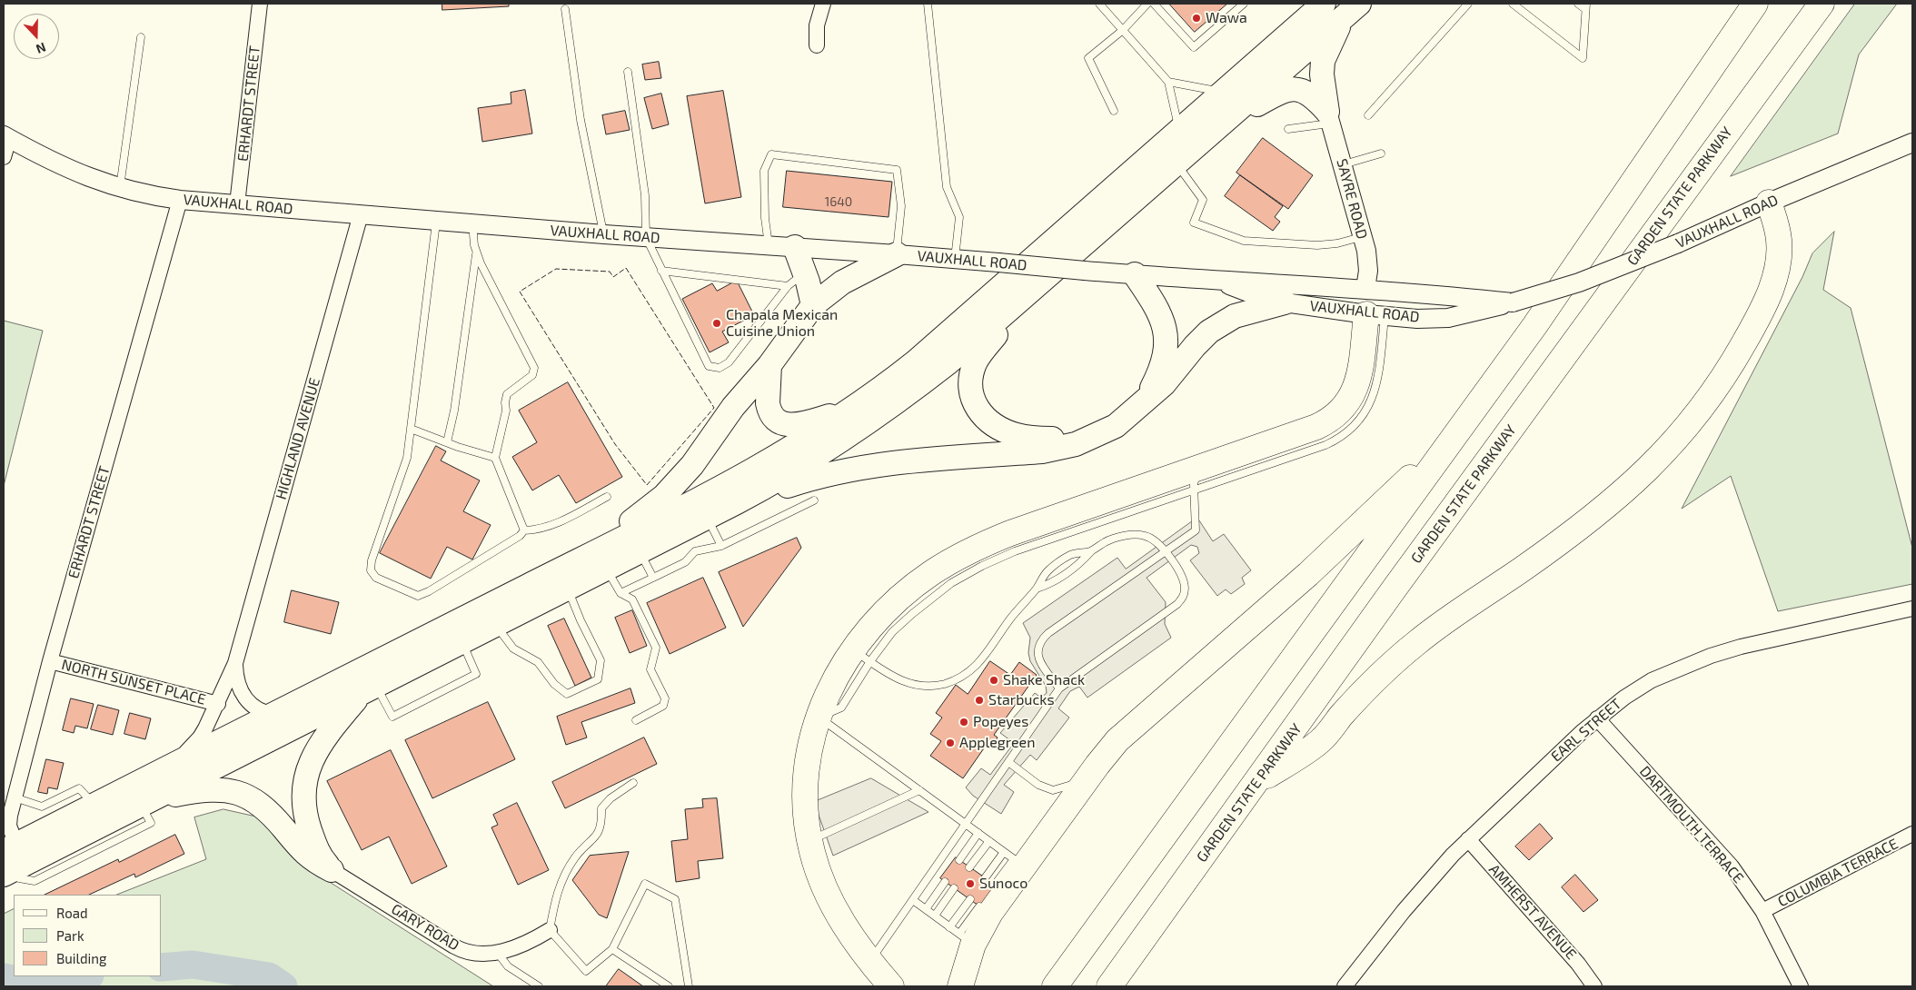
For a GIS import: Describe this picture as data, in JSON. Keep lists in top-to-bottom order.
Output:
{
  "streets": {
    "highway": ["GARDEN STATE PARKWAY"],
    "street": [
      "ERHARDT STREET",
      "SAYRE ROAD",
      "VAUXHALL ROAD",
      "HIGHLAND AVENUE",
      "NORTH SUNSET PLACE",
      "EARL STREET",
      "DARTMOUTH TERRACE",
      "COLUMBIA TERRACE",
      "AMHERST AVENUE",
      "GARY ROAD"
    ]
  },
  "crossings": [
    ["ERHARDT STREET", "VAUXHALL ROAD"],
    ["ERHARDT STREET", "NORTH SUNSET PLACE"],
    ["SAYRE ROAD", "VAUXHALL ROAD"],
    ["VAUXHALL ROAD", "HIGHLAND AVENUE"],
    ["HIGHLAND AVENUE", "NORTH SUNSET PLACE"],
    ["EARL STREET", "DARTMOUTH TERRACE"],
    ["EARL STREET", "AMHERST AVENUE"],
    ["DARTMOUTH TERRACE", "COLUMBIA TERRACE"]
  ],
  "places": [
    "Wawa",
    "Chapala Mexican Cuisine Union",
    "Shake Shack",
    "Starbucks",
    "Popeyes",
    "Applegreen",
    "Sunoco"
  ],
  "house_numbers": ["1640"],
  "legend": ["Road", "Park", "Building"],
  "north": "bottom"
}
